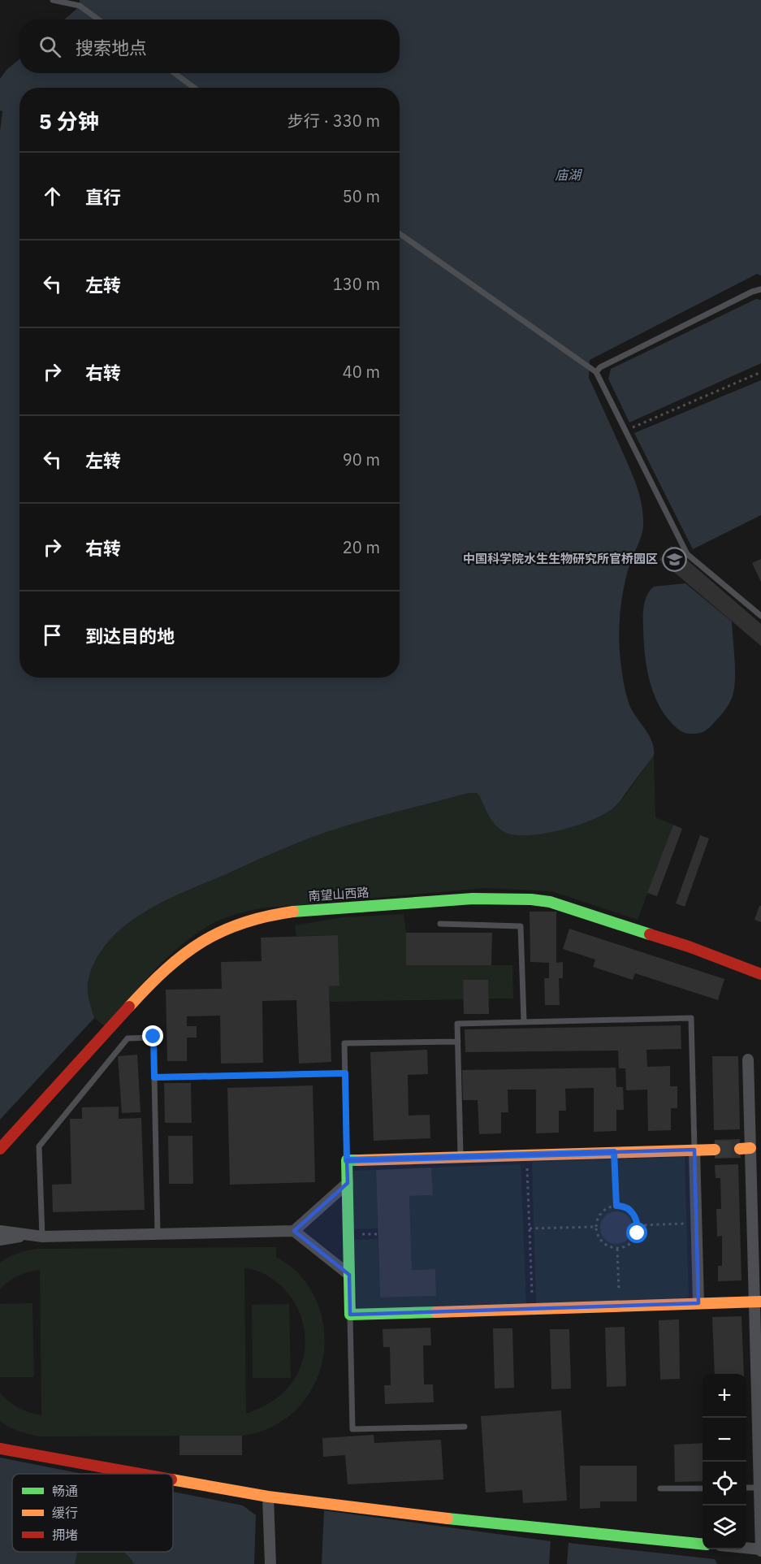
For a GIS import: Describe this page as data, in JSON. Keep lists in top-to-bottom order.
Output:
{
  "streets": {
    "street": ["南望山西路"]
  },
  "water": ["庙湖"],
  "places": {
    "school or university": ["中国科学院水生生物研究所官桥园区"]
  },
  "legend": ["畅通", "缓行", "拥堵"],
  "page": {
    "search": "搜索地点",
    "heading": ["5 分钟", "步行 · 330 m"],
    "list": [
      ["直行", "50 m"],
      ["左转", "130 m"],
      ["右转", "40 m"],
      ["左转", "90 m"],
      ["右转", "20 m"],
      "到达目的地"
    ],
    "map_buttons": ["+", "−"]
  }
}
